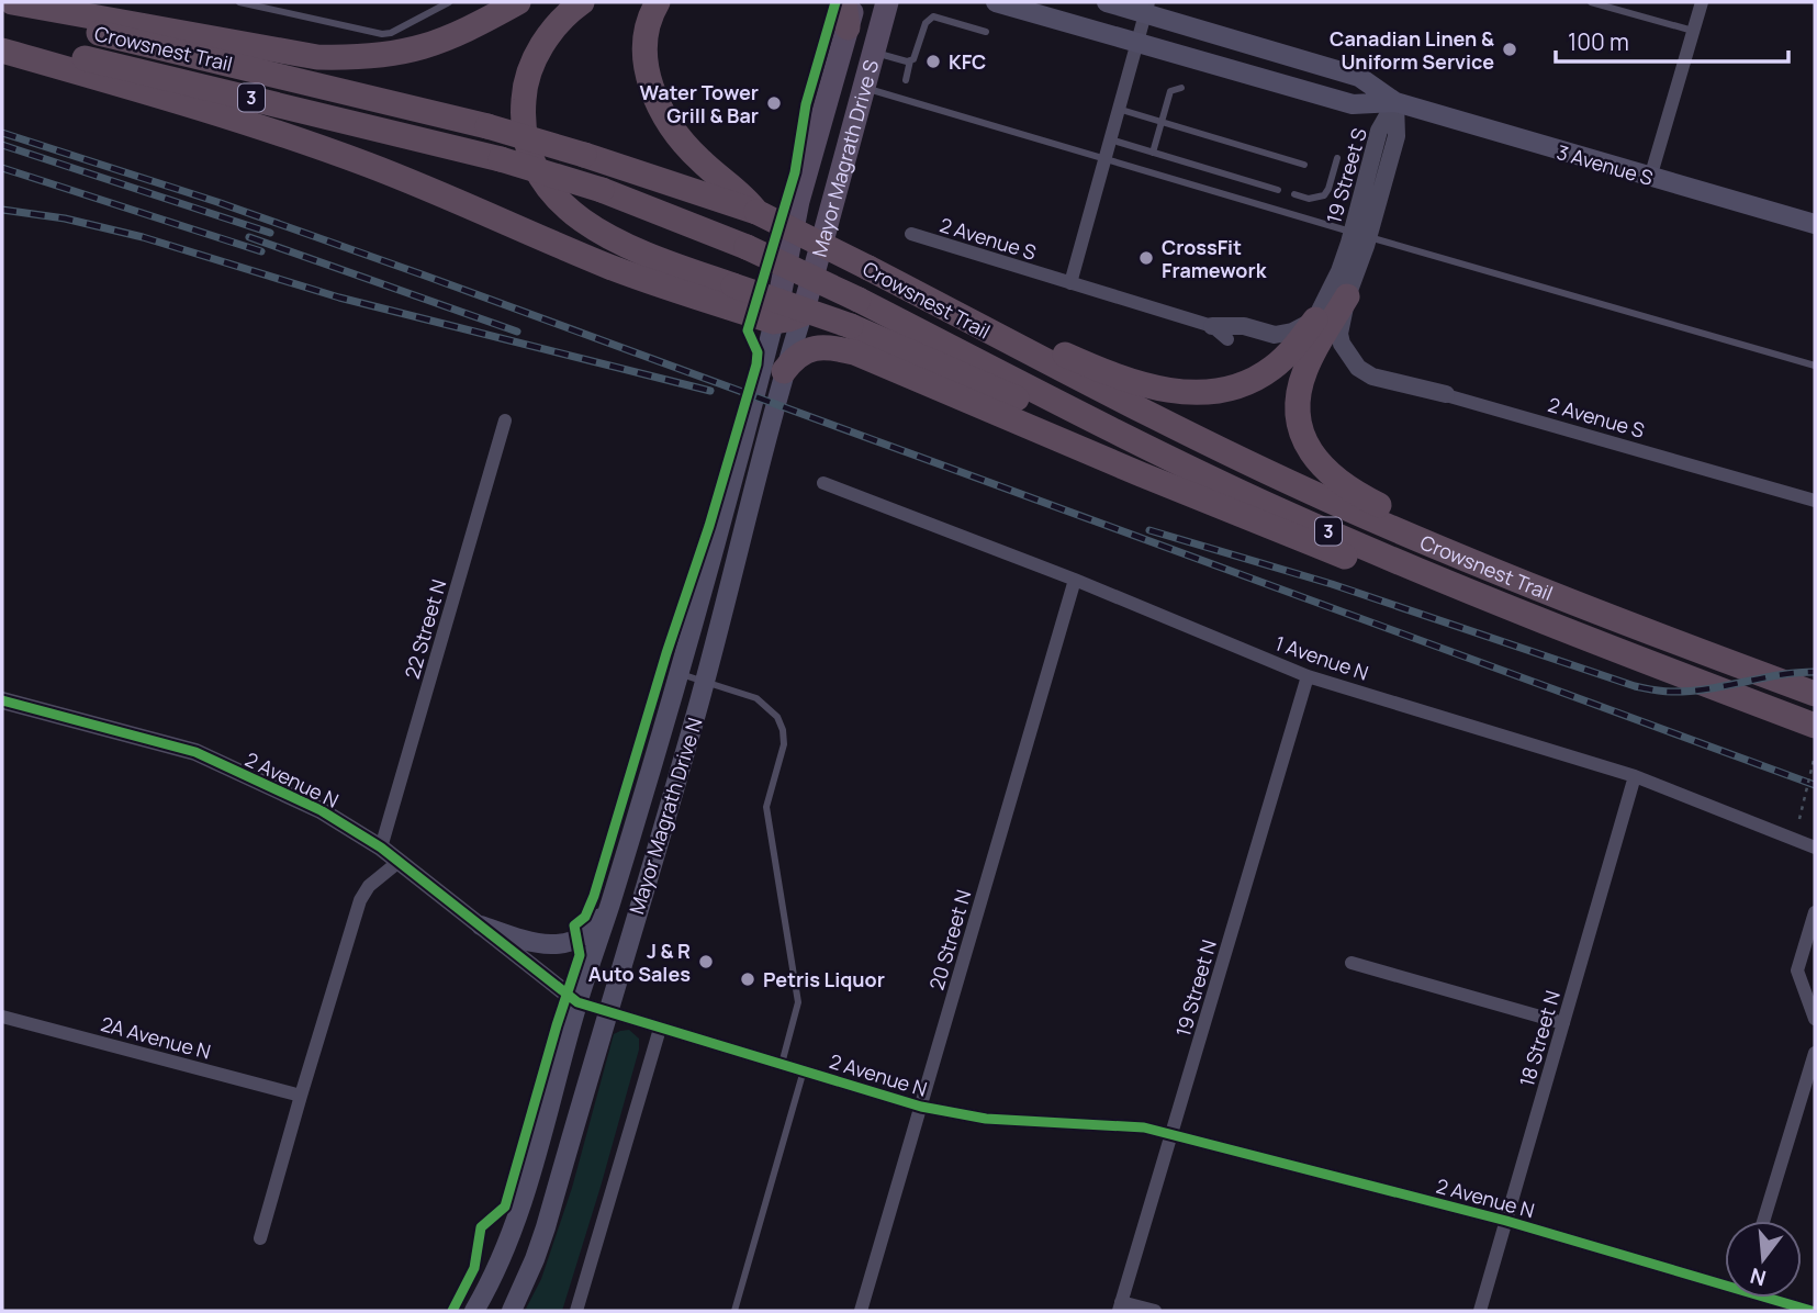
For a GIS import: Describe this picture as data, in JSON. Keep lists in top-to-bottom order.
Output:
{
  "streets": {
    "highway": ["Crowsnest Trail", "3"],
    "main road": ["Mayor Magrath Drive S", "3 Avenue S", "Mayor Magrath Drive N"],
    "street": [
      "19 Street S",
      "2 Avenue S",
      "22 Street N",
      "1 Avenue N",
      "2 Avenue N",
      "20 Street N",
      "19 Street N",
      "2A Avenue N",
      "18 Street N"
    ]
  },
  "crossings": [
    ["Mayor Magrath Drive S", "Mayor Magrath Drive N"],
    ["3 Avenue S", "19 Street S"],
    ["19 Street S", "2 Avenue S"],
    ["22 Street N", "2 Avenue N"],
    ["1 Avenue N", "20 Street N"],
    ["1 Avenue N", "19 Street N"],
    ["1 Avenue N", "18 Street N"],
    ["2 Avenue N", "Mayor Magrath Drive N"],
    ["2 Avenue N", "20 Street N"],
    ["2 Avenue N", "19 Street N"],
    ["2 Avenue N", "18 Street N"]
  ],
  "places": [
    "Canadian Linen & Uniform Service",
    "KFC",
    "Water Tower Grill & Bar",
    "CrossFit Framework",
    "J & R Auto Sales",
    "Petris Liquor"
  ],
  "scale_bar": "100 m",
  "north": "bottom"
}
